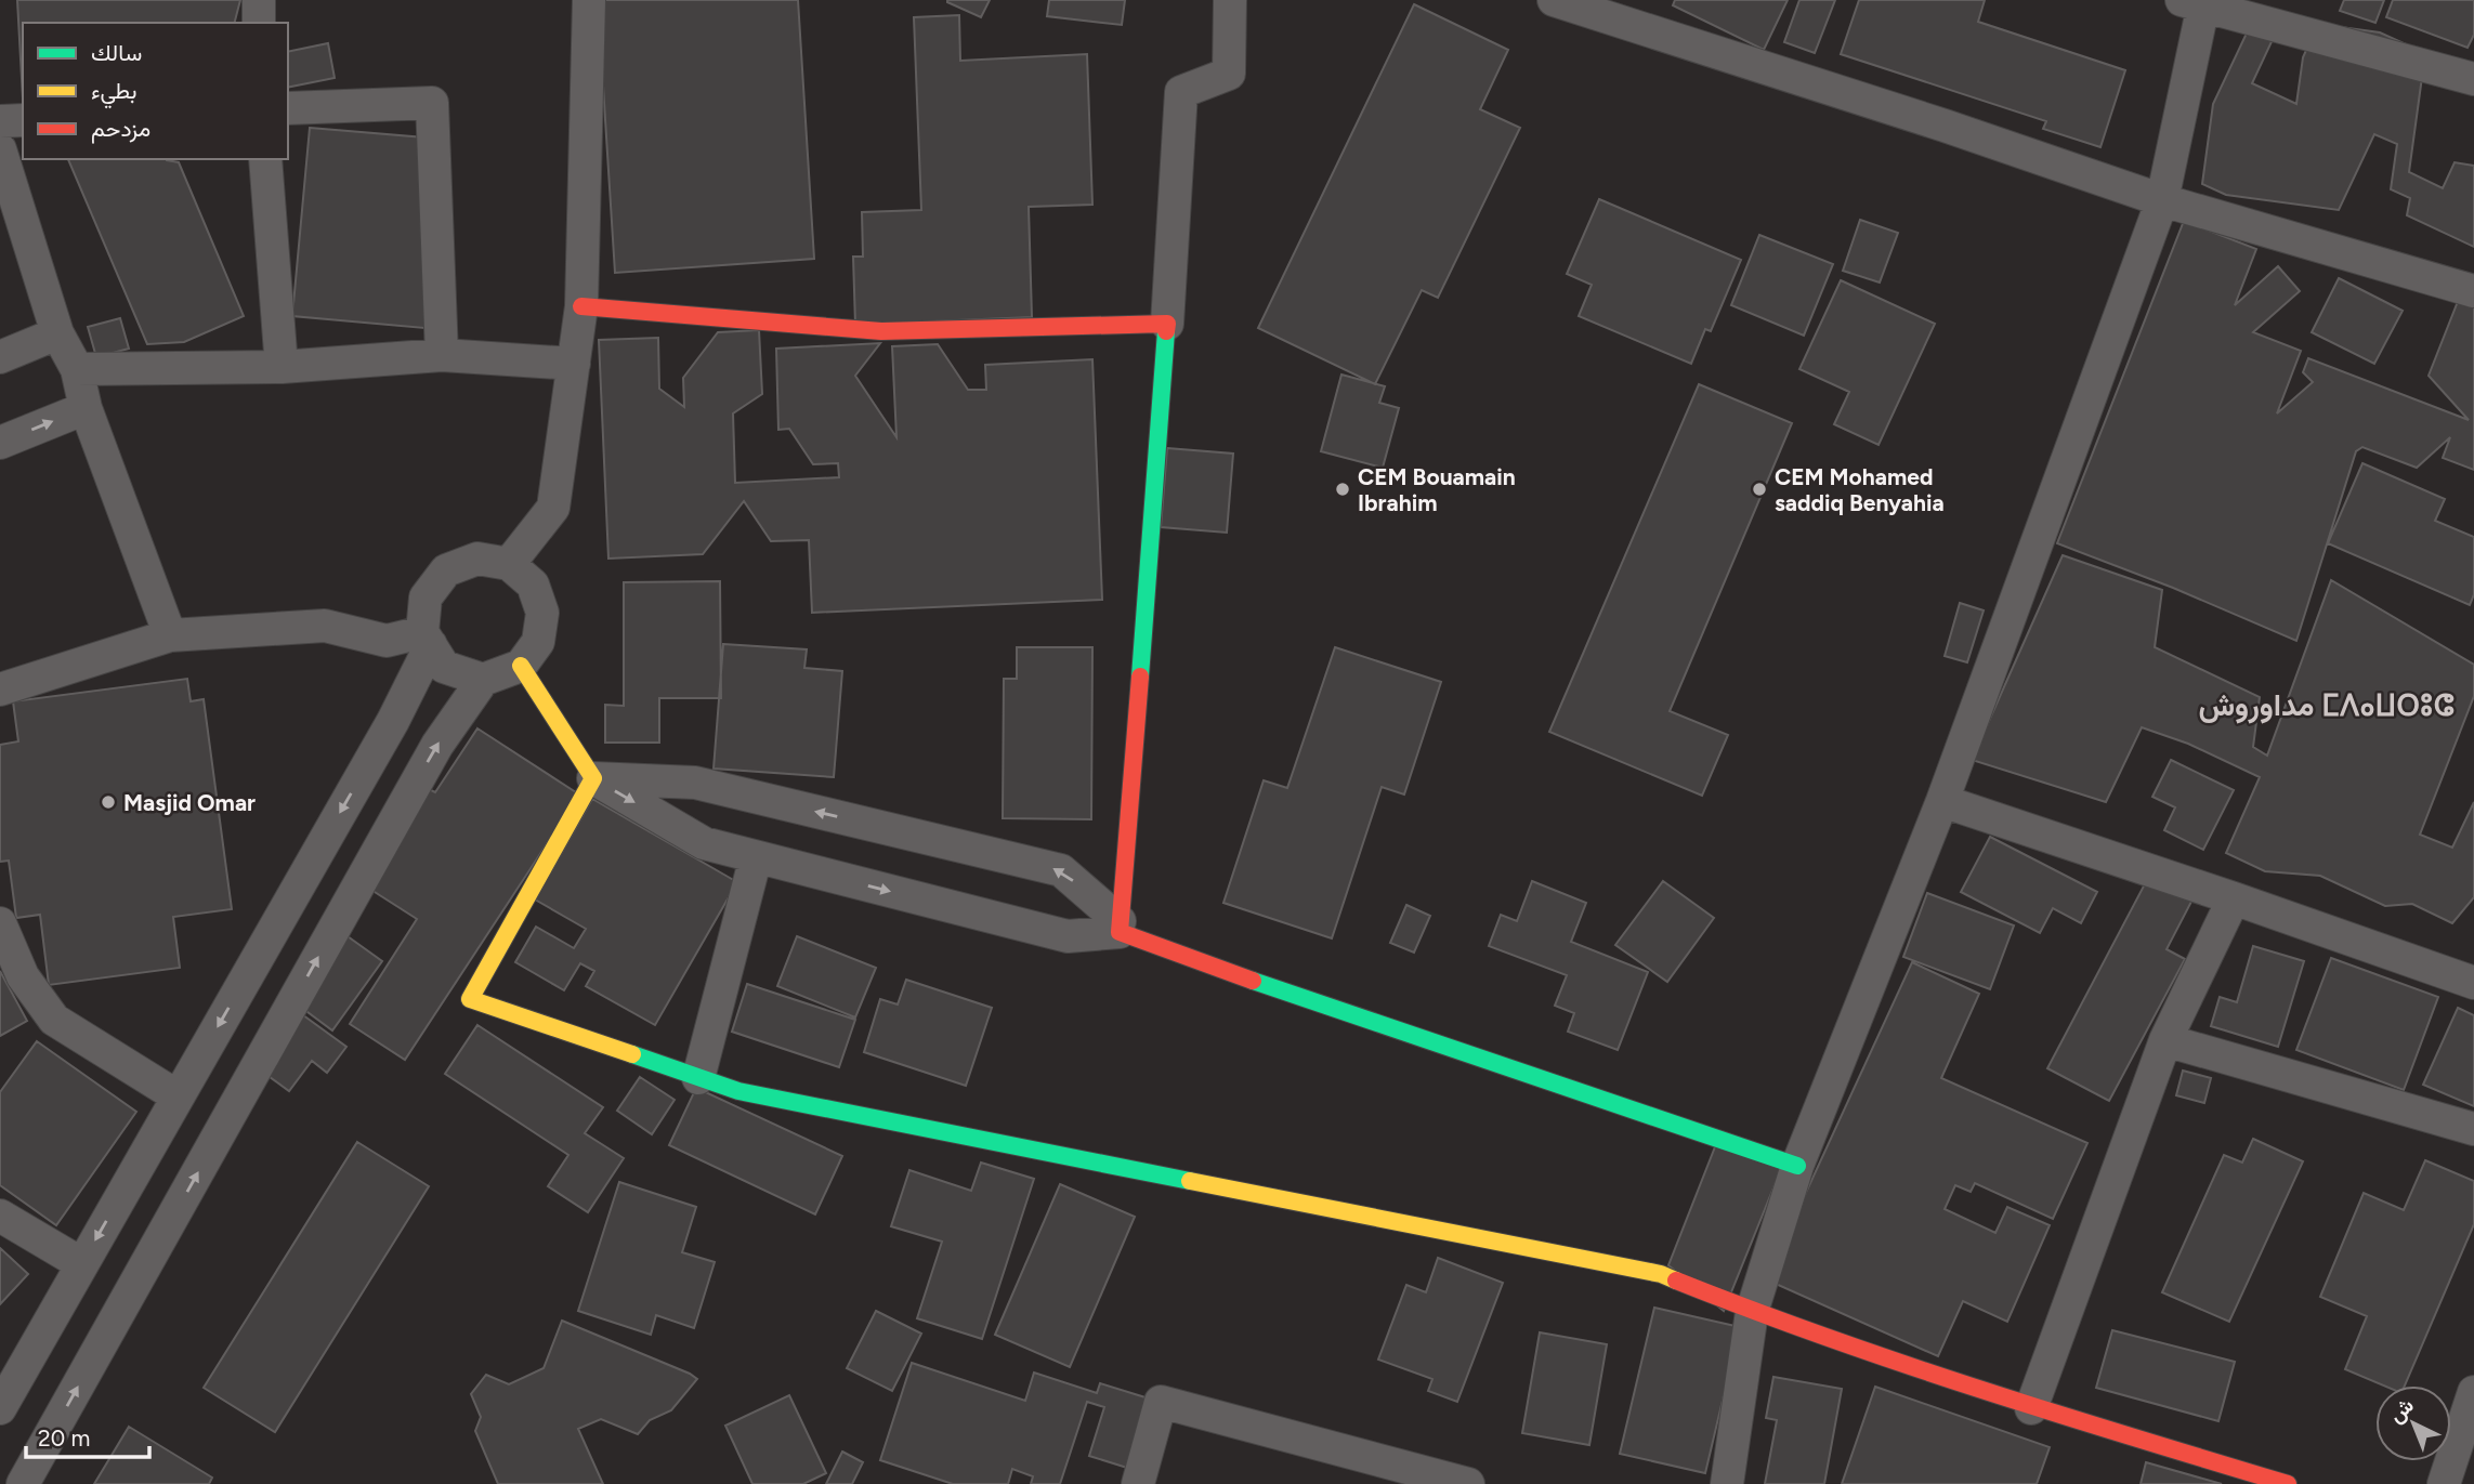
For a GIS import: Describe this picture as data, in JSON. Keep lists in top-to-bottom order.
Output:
{
  "districts": ["مداوروش ⵎⴷⴰⵡⵔⵓⵛ"],
  "places": ["CEM Bouamain Ibrahim", "CEM Mohamed saddiq Benyahia", "Masjid Omar"],
  "legend": ["سالك", "بطيء", "مزدحم"],
  "scale_bar": "20 m",
  "north": "top left"
}
